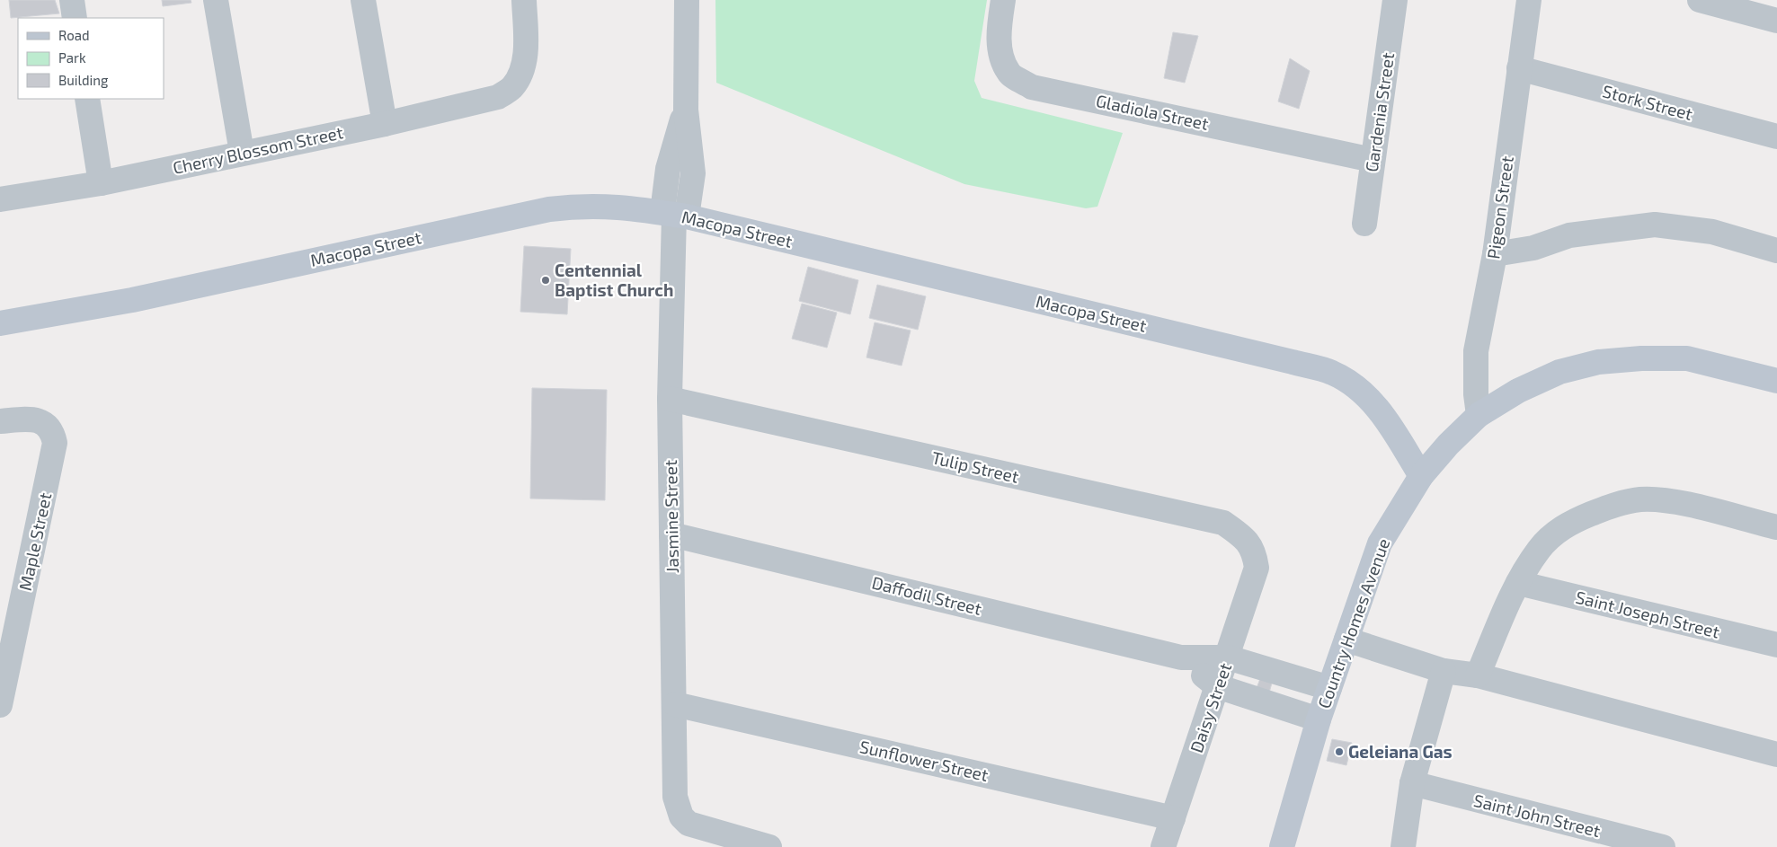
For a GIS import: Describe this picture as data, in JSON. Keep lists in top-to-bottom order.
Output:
{
  "streets": {
    "street": [
      "Stork Street",
      "Gladiola Street",
      "Gardenia Street",
      "Cherry Blossom Street",
      "Pigeon Street",
      "Macopa Street",
      "Tulip Street",
      "Jasmine Street",
      "Maple Street",
      "Daffodil Street",
      "Saint Joseph Street",
      "Country Homes Avenue",
      "Daisy Street",
      "Sunflower Street",
      "Saint John Street"
    ]
  },
  "crossings": [
    ["Stork Street", "Pigeon Street"],
    ["Gladiola Street", "Gardenia Street"],
    ["Pigeon Street", "Country Homes Avenue"],
    ["Macopa Street", "Jasmine Street"],
    ["Macopa Street", "Country Homes Avenue"],
    ["Tulip Street", "Jasmine Street"],
    ["Tulip Street", "Daisy Street"],
    ["Jasmine Street", "Daffodil Street"],
    ["Jasmine Street", "Sunflower Street"],
    ["Daffodil Street", "Country Homes Avenue"],
    ["Daffodil Street", "Daisy Street"],
    ["Daisy Street", "Sunflower Street"]
  ],
  "places": ["Centennial Baptist Church", "Geleiana Gas"],
  "legend": ["Road", "Park", "Building"]
}
